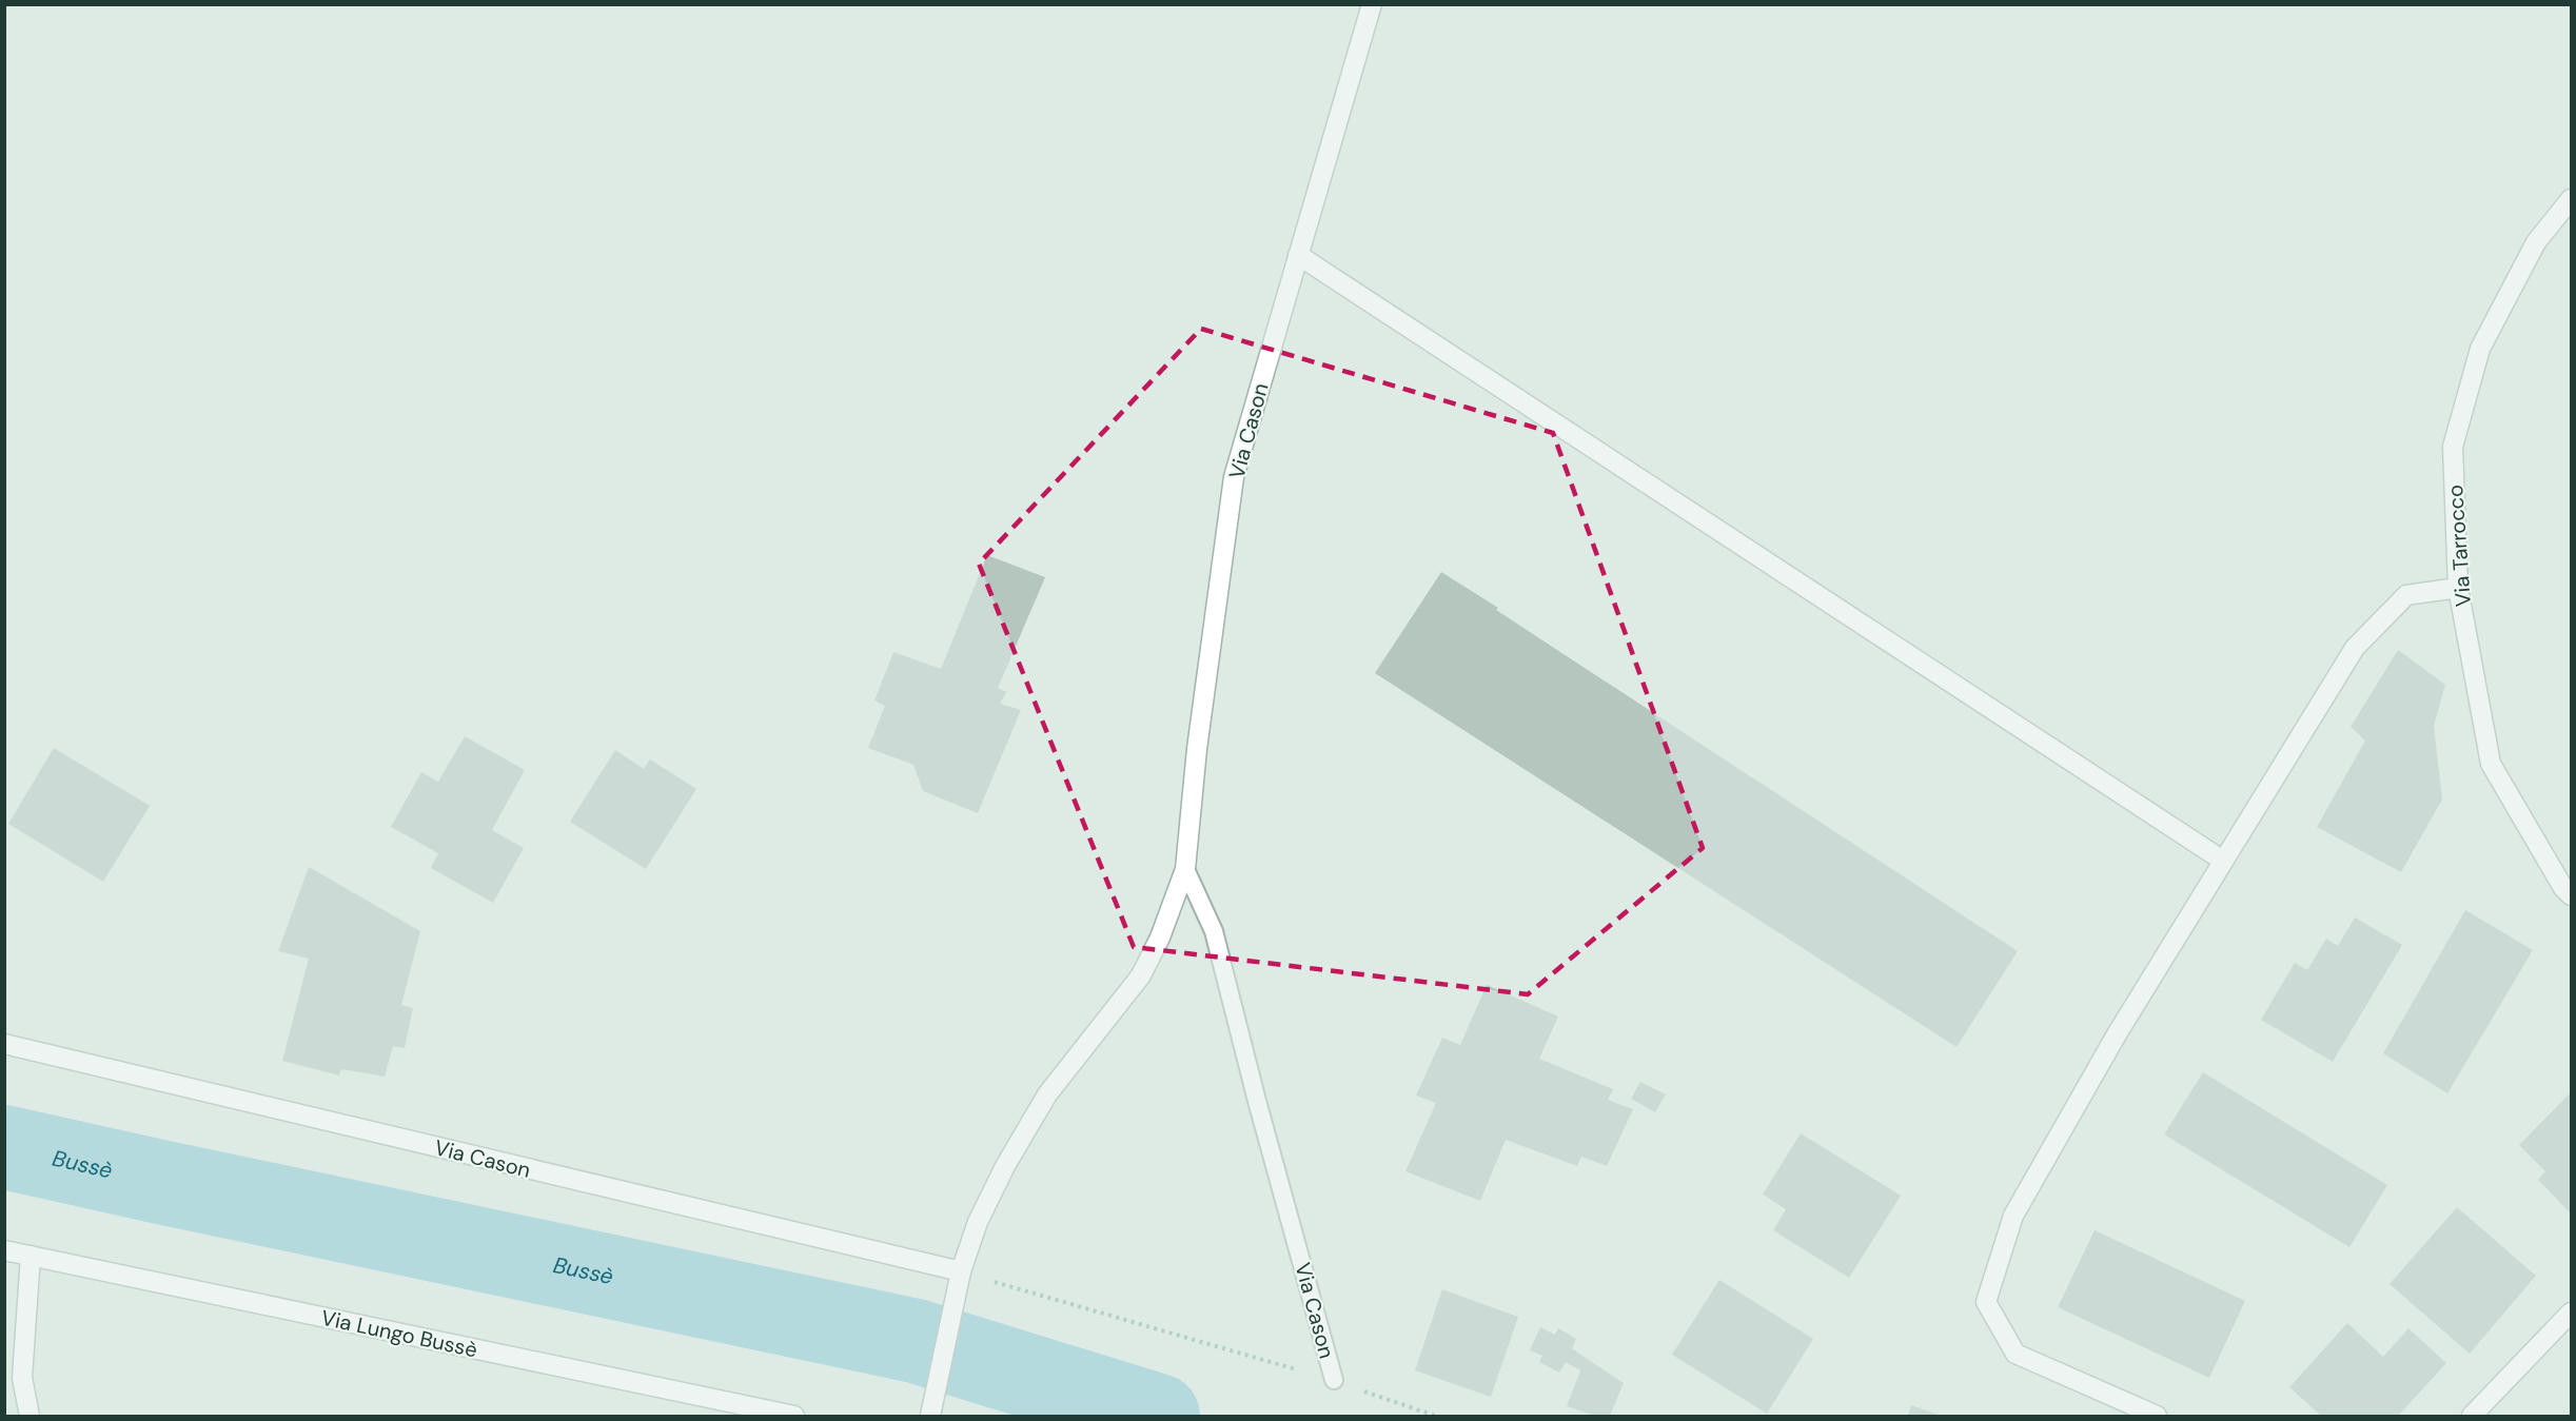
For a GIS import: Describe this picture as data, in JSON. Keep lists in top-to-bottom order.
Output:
{
  "streets": {
    "street": ["Via Cason", "Via Tarrocco", "Via Lungo Bussè"]
  },
  "water": ["Bussè"]
}
